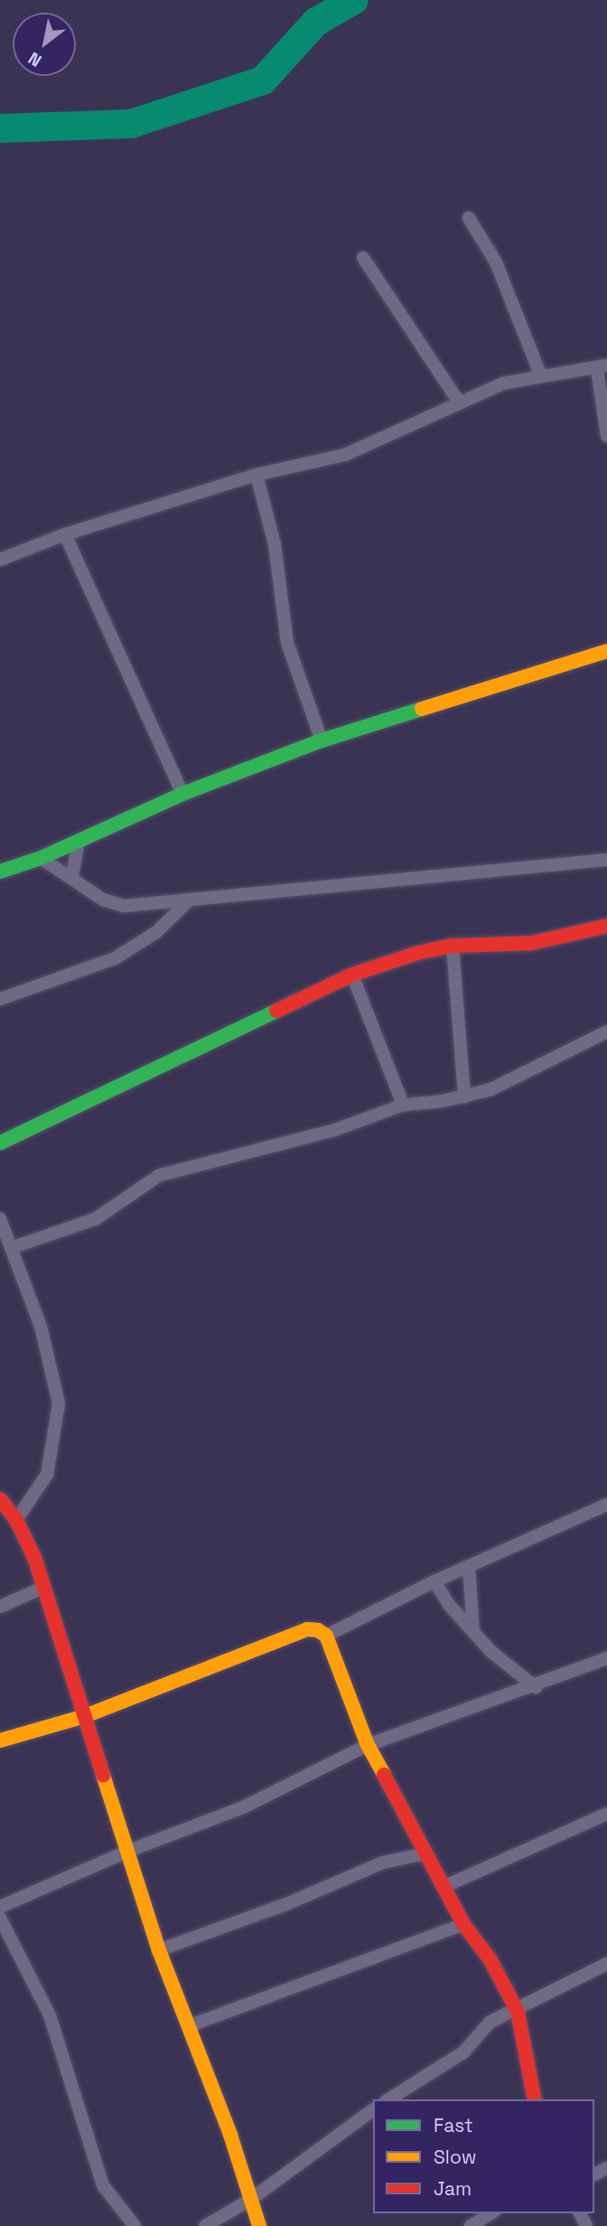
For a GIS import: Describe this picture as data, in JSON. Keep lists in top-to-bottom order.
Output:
{
  "legend": ["Fast", "Slow", "Jam"],
  "north": "bottom left"
}
